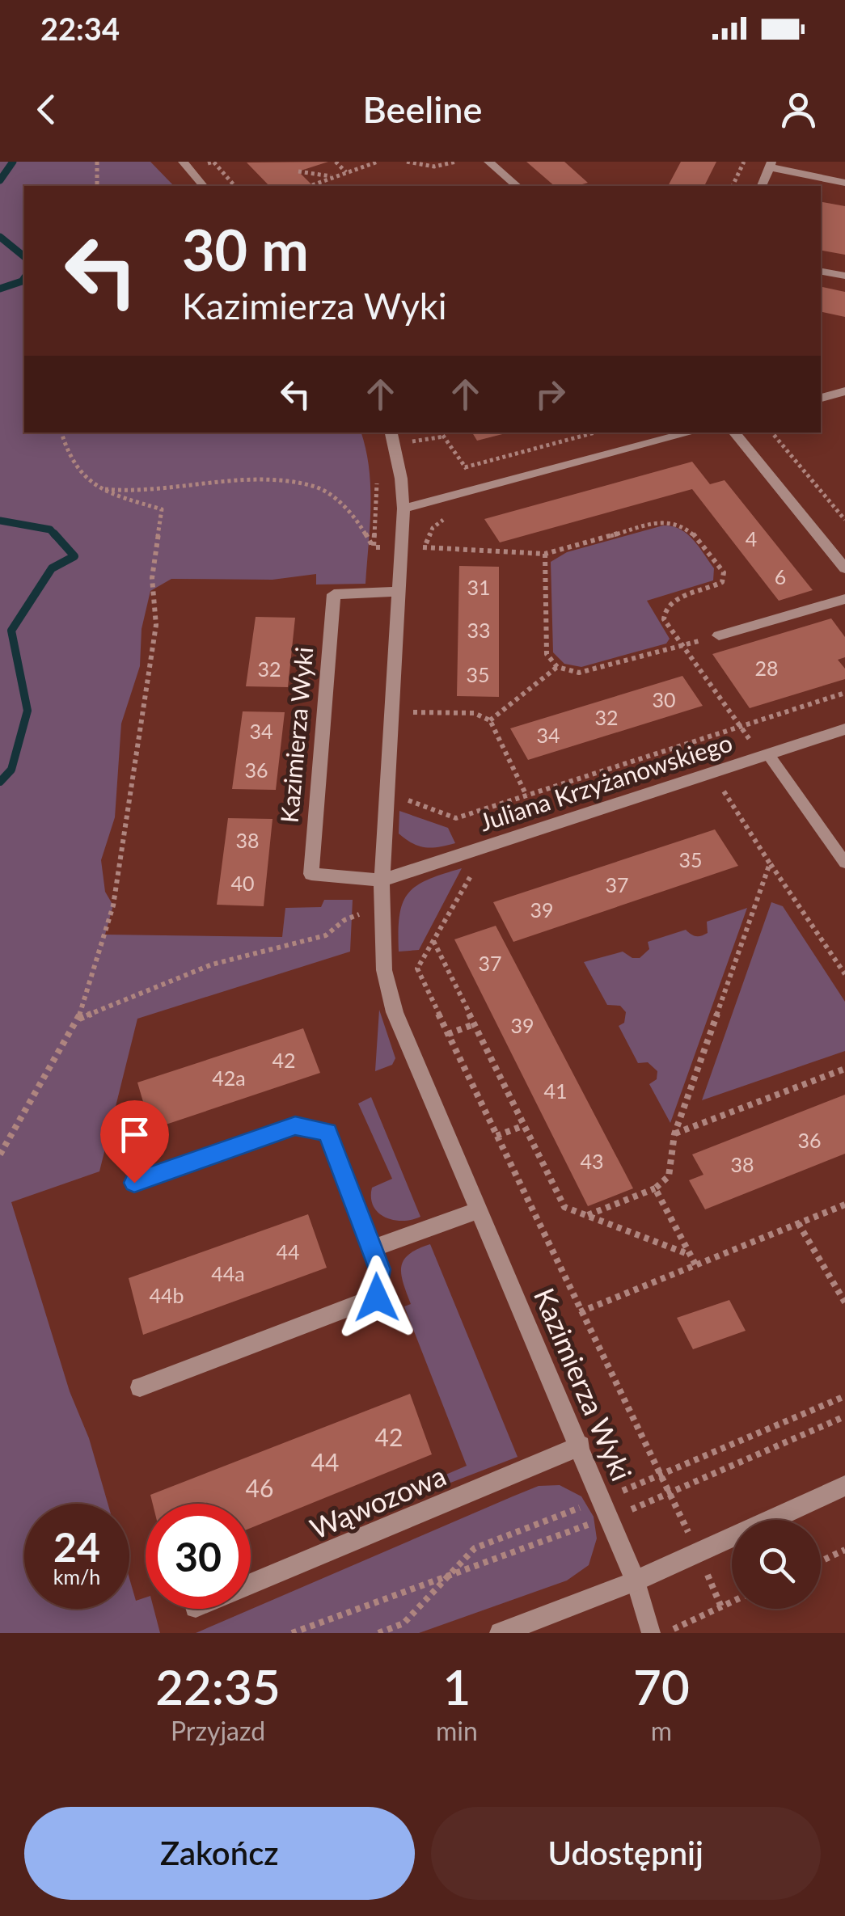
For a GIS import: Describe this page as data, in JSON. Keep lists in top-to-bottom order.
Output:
{
  "streets": {
    "street": ["Kazimierza Wyki", "Juliana Krzyżanowskiego", "Wąwozowa"]
  },
  "crossings": [
    ["Kazimierza Wyki", "Juliana Krzyżanowskiego"],
    ["Kazimierza Wyki", "Wąwozowa"]
  ],
  "house_numbers": [
    "4",
    "6",
    "31",
    "33",
    "28",
    "32",
    "35",
    "30",
    "32",
    "34",
    "34",
    "36",
    "38",
    "35",
    "40",
    "37",
    "39",
    "37",
    "39",
    "42",
    "42a",
    "41",
    "36",
    "43",
    "38",
    "44",
    "44a",
    "44b",
    "42",
    "44",
    "46"
  ],
  "page": {
    "status": "22:34",
    "header": "Beeline",
    "turn": ["30 m", "Kazimierza Wyki"],
    "speed": "24 km/h",
    "limit": "30",
    "eta": [
      "22:35",
      "Przyjazd",
      "1",
      "min",
      "70",
      "m"
    ],
    "buttons": ["Zakończ", "Udostępnij"]
  }
}
